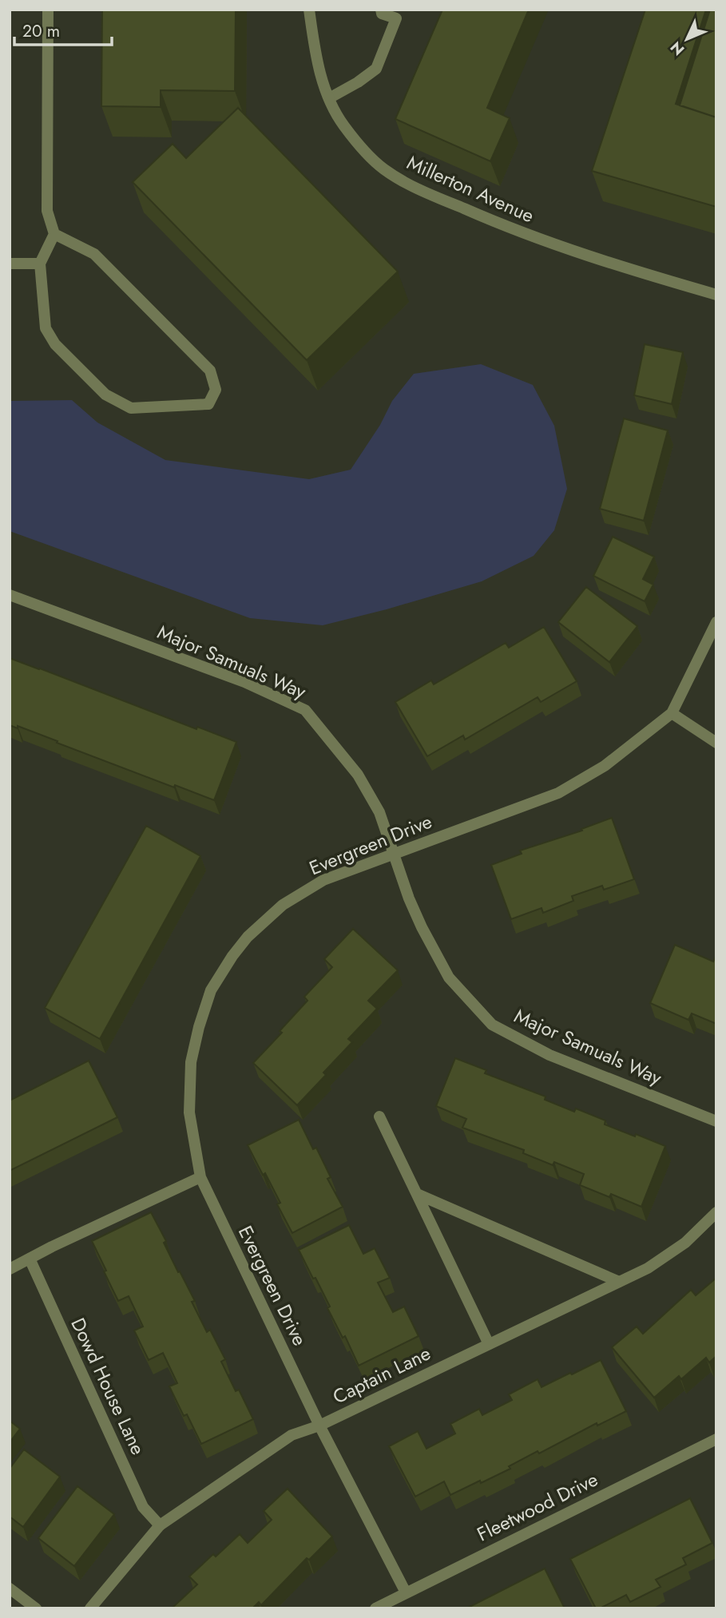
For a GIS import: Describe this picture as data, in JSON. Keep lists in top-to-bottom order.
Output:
{
  "streets": {
    "street": [
      "Millerton Avenue",
      "Major Samuals Way",
      "Evergreen Drive",
      "Captain Lane",
      "Dowd House Lane",
      "Fleetwood Drive"
    ]
  },
  "crossings": [
    ["Major Samuals Way", "Evergreen Drive"],
    ["Evergreen Drive", "Captain Lane"],
    ["Evergreen Drive", "Fleetwood Drive"],
    ["Captain Lane", "Dowd House Lane"]
  ],
  "scale_bar": "20 m",
  "north": "bottom left"
}
